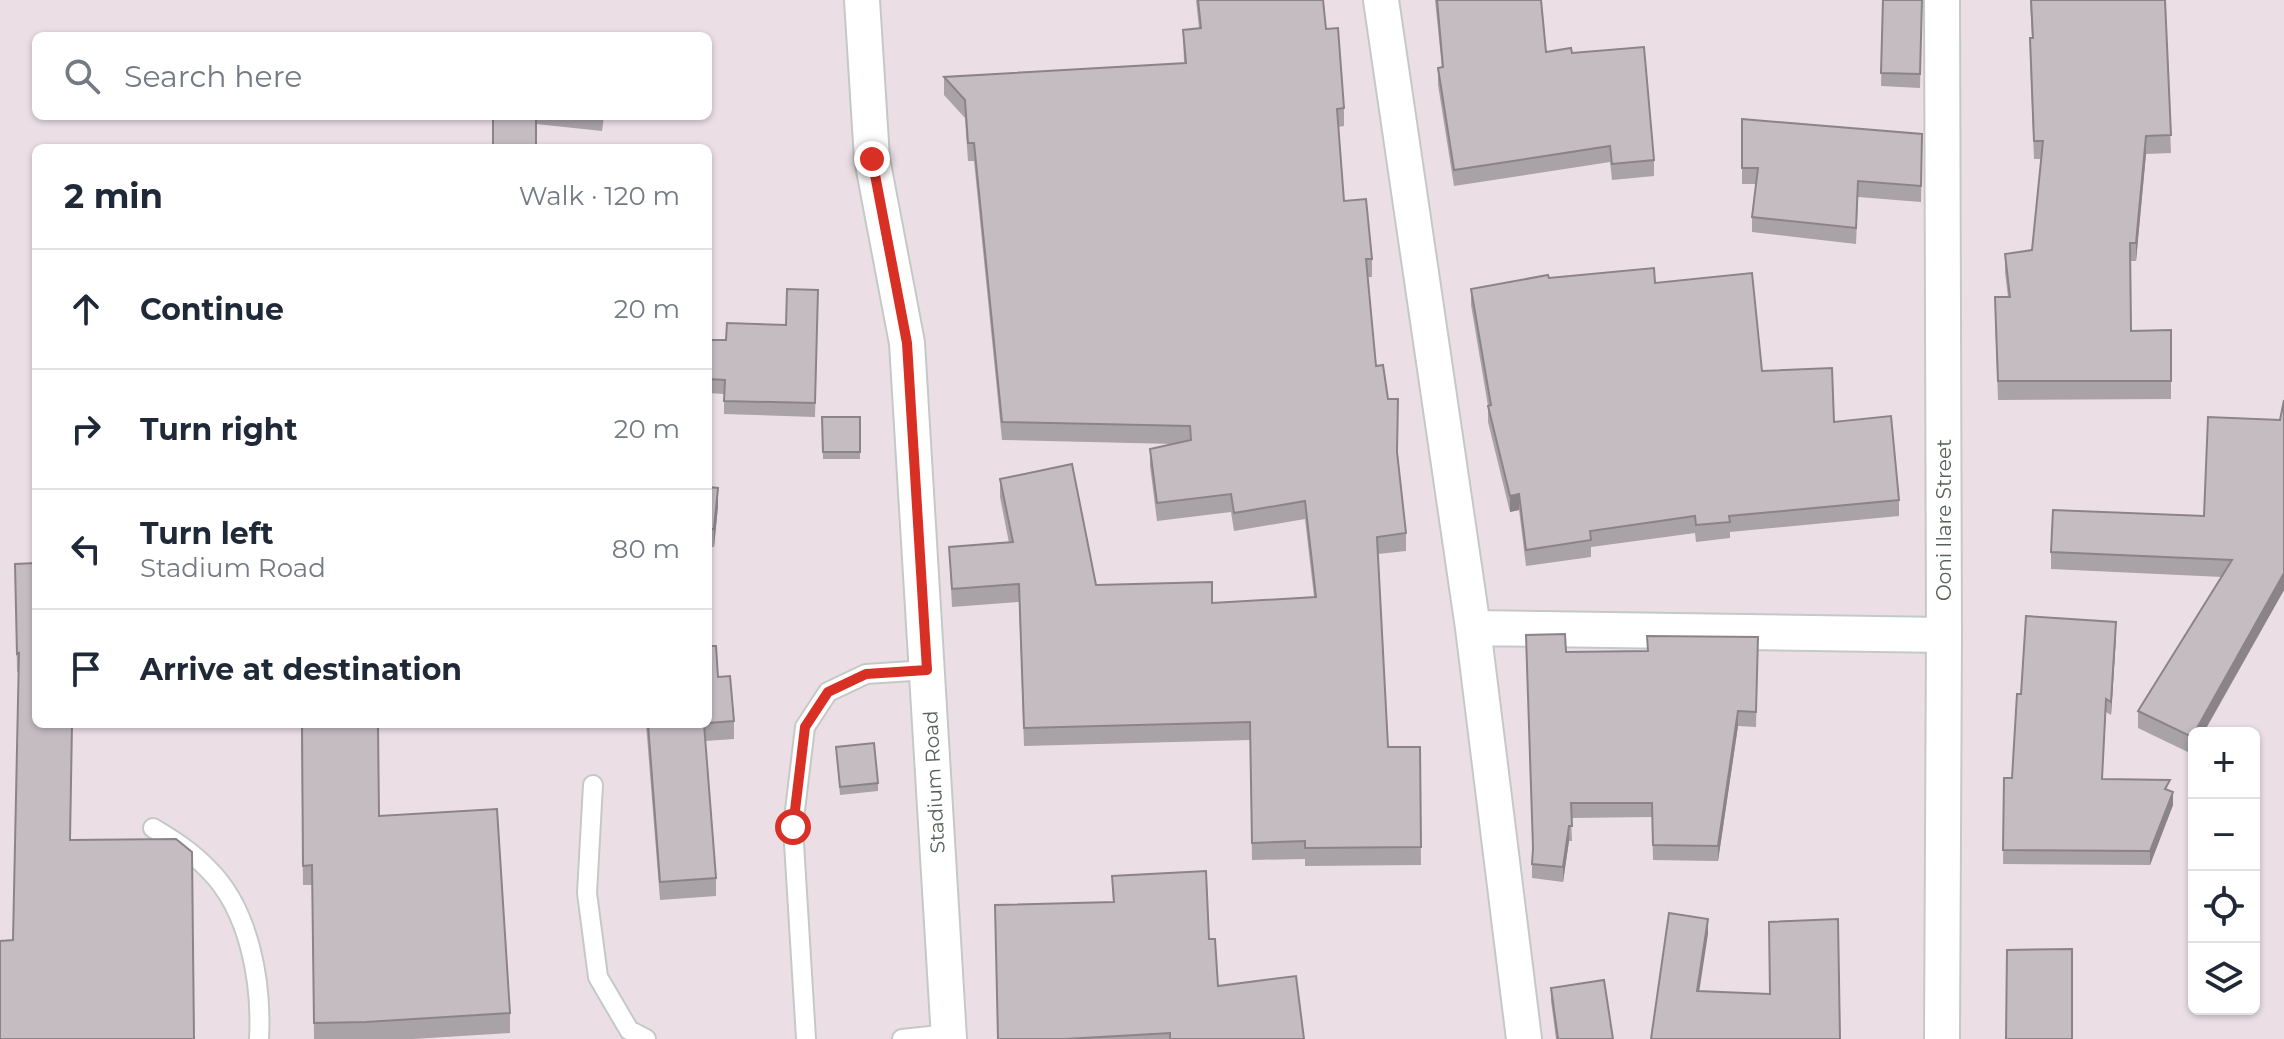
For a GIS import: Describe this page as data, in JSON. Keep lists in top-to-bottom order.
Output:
{
  "streets": {
    "street": ["Ooni Ilare Street", "Stadium Road"]
  },
  "page": {
    "search": "Search here",
    "heading": ["2 min", "Walk · 120 m"],
    "list": [
      ["Continue", "20 m"],
      ["Turn right", "20 m"],
      ["Turn left", "Stadium Road", "80 m"],
      "Arrive at destination"
    ],
    "map_buttons": ["+", "−"]
  }
}
